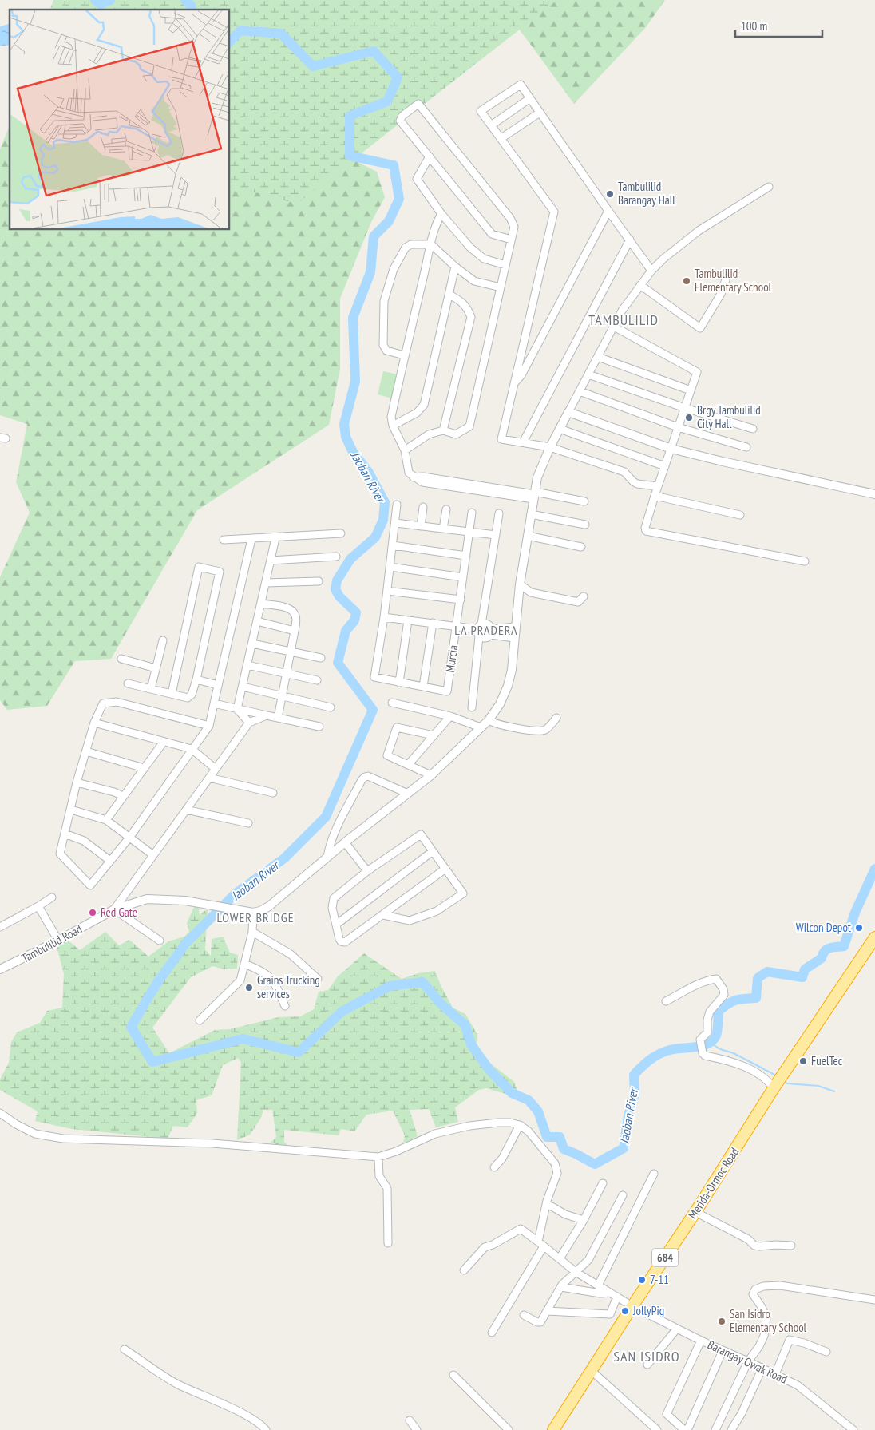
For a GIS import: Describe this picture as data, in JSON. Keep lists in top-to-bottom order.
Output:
{
  "streets": {
    "highway": ["Merida-Ormoc Road", "684"],
    "street": ["Murcia", "Tambulilid Road", "Barangay Owak Road"]
  },
  "crossings": [
    ["Merida-Ormoc Road", "Barangay Owak Road"]
  ],
  "districts": [
    "TAMBULILID",
    "LA PRADERA",
    "LOWER BRIDGE",
    "SAN ISIDRO"
  ],
  "water": ["Jaoban River"],
  "places": [
    "Tambulilid Barangay Hall",
    "Tambulilid Elementary School",
    "Brgy Tambulilid City Hall",
    "Red Gate",
    "Wilcon Depot",
    "Grains Trucking services",
    "FuelTec",
    "7-11",
    "JollyPig",
    "San Isidro Elementary School"
  ],
  "scale_bar": "100 m"
}
